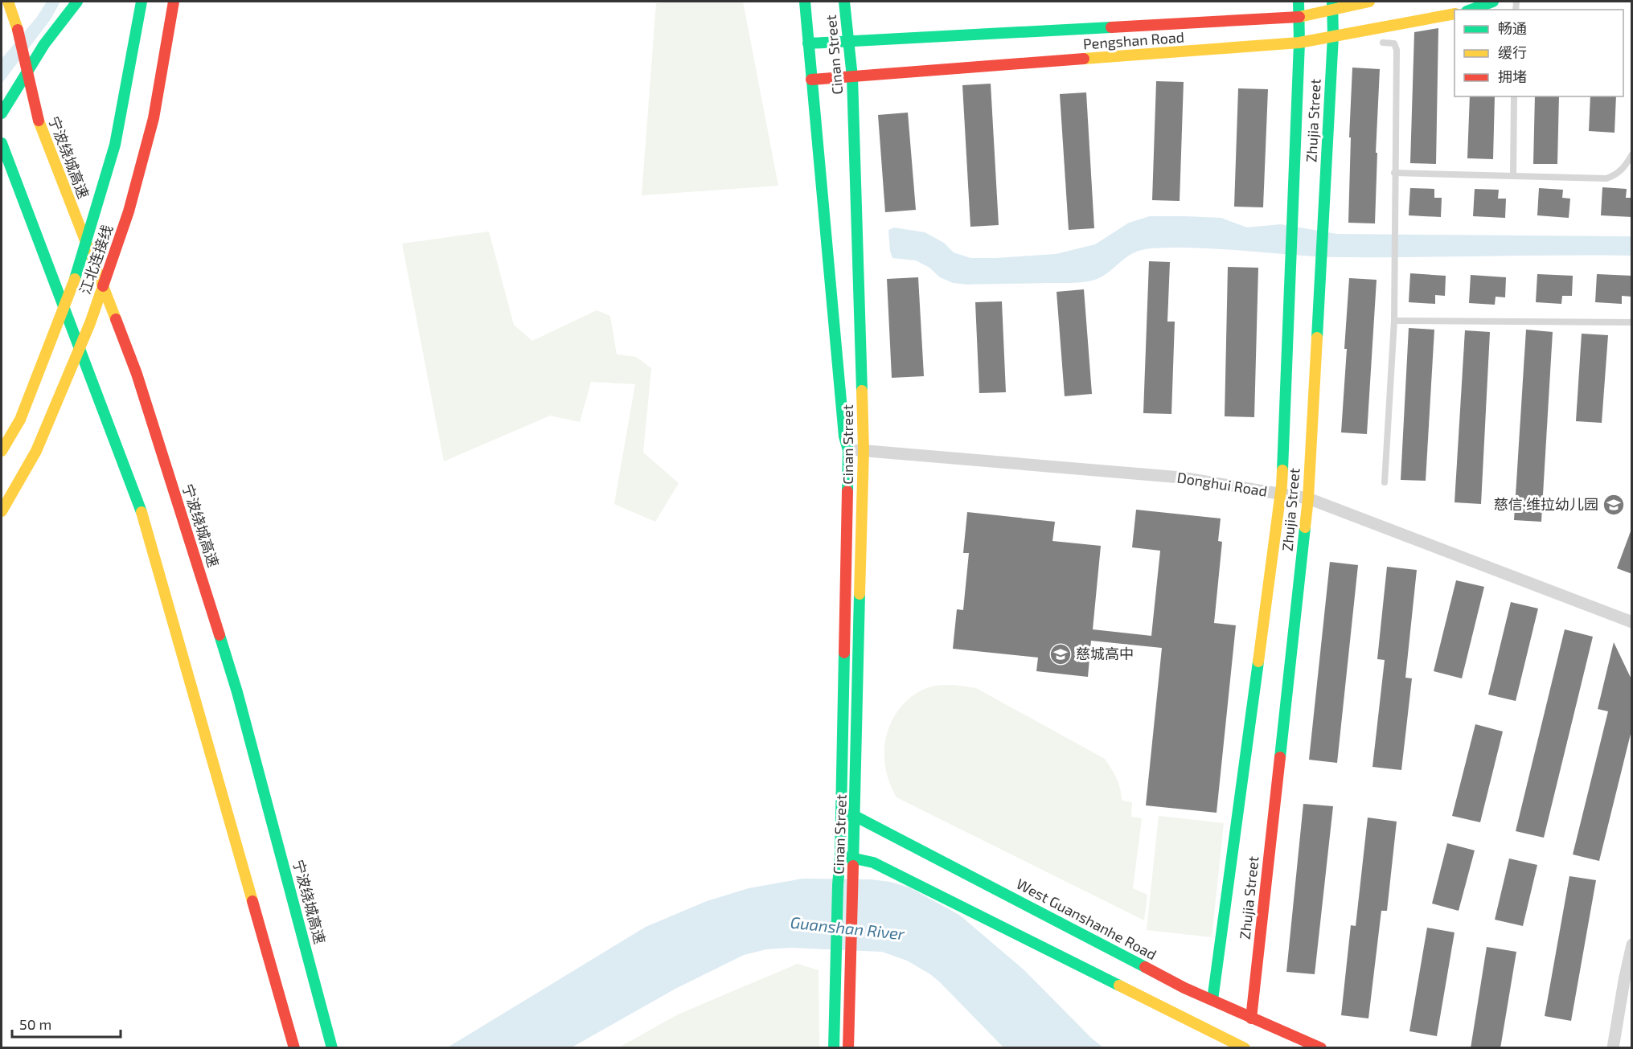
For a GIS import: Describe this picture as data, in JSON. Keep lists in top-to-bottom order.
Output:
{
  "streets": {
    "main road": [
      "Pengshan Road",
      "Cinan Street",
      "Zhujia Street",
      "宁波绕城高速",
      "江北连接线",
      "West Guanshanhe Road"
    ],
    "street": ["Donghui Road"]
  },
  "crossings": [
    ["Pengshan Road", "Cinan Street"],
    ["Pengshan Road", "Zhujia Street"],
    ["Cinan Street", "Donghui Road"],
    ["Cinan Street", "West Guanshanhe Road"],
    ["Zhujia Street", "Donghui Road"],
    ["Zhujia Street", "West Guanshanhe Road"]
  ],
  "water": ["Guanshan River"],
  "places": {
    "school or university": ["慈信·维拉幼儿园", "慈城高中"]
  },
  "legend": ["畅通", "缓行", "拥堵"],
  "scale_bar": "50 m"
}
